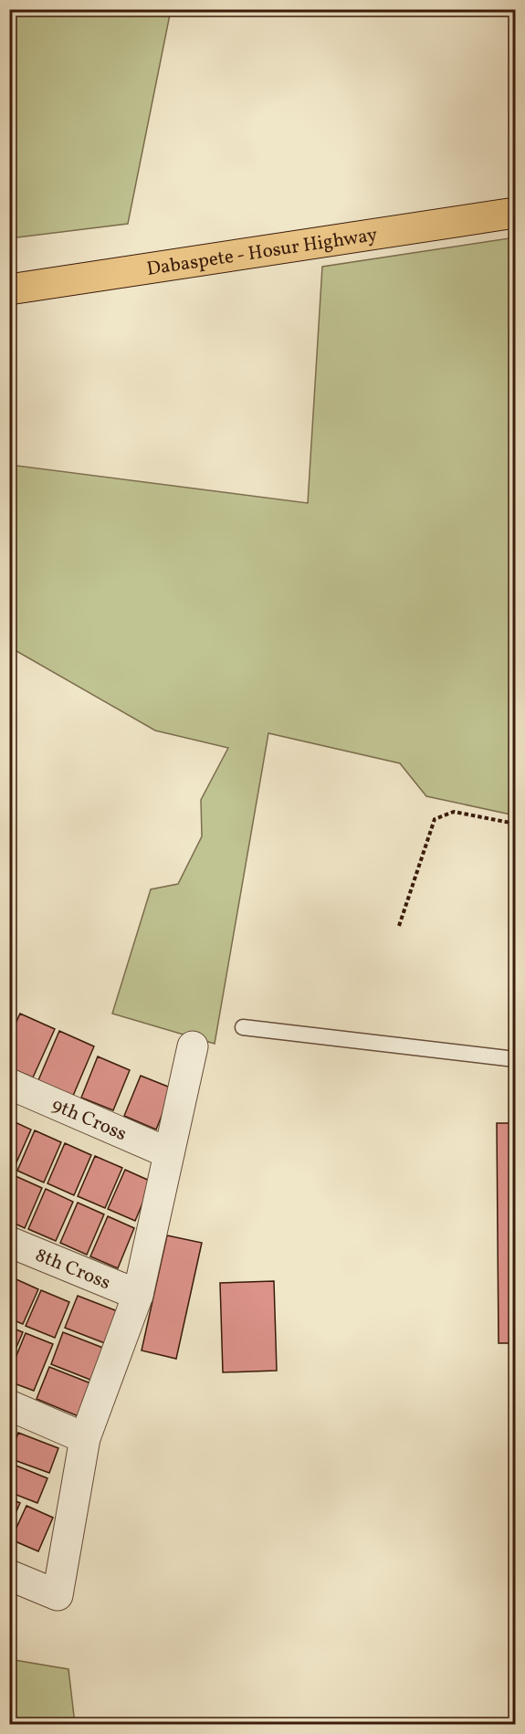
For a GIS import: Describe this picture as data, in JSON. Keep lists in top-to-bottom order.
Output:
{
  "streets": {
    "highway": ["Dabaspete - Hosur Highway"],
    "street": ["9th Cross", "8th Cross"]
  }
}
